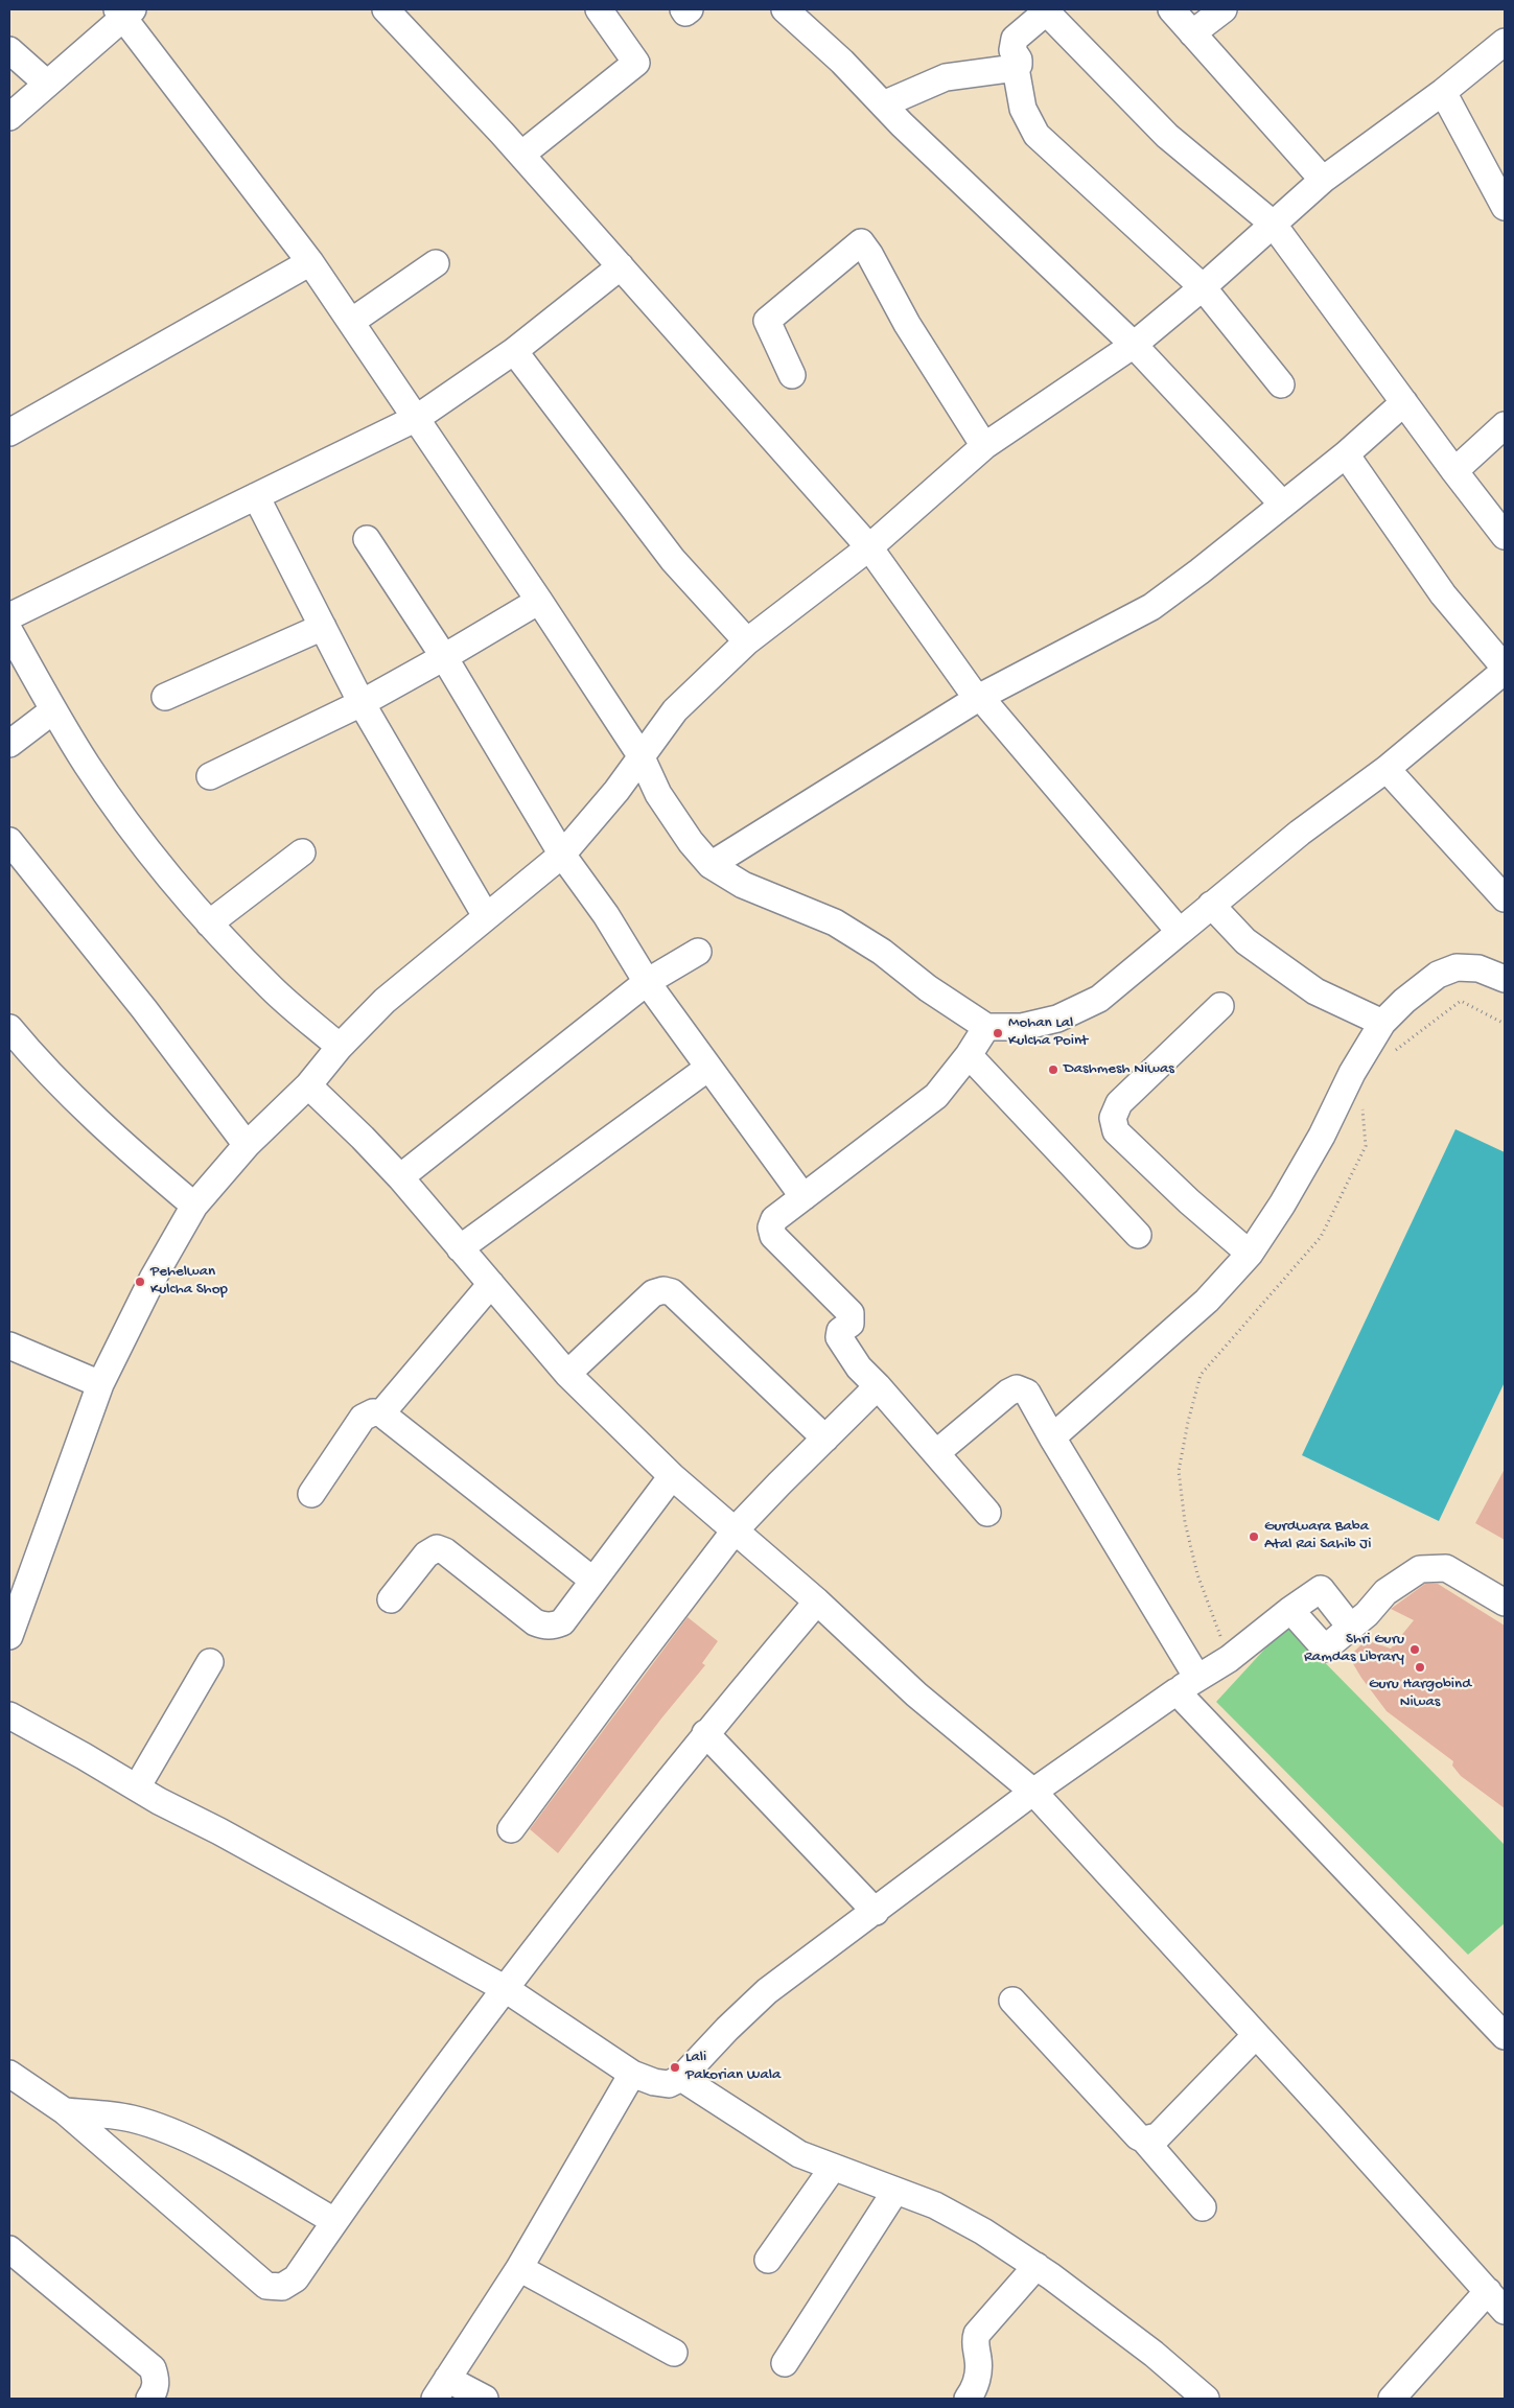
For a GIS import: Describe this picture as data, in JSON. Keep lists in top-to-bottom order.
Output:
{
  "places": [
    "Mohan Lal Kulcha Point",
    "Dashmesh Niwas",
    "Pehelwan Kulcha Shop",
    "Gurdwara Baba Atal Rai Sahib Ji",
    "Shri Guru Ramdas Library",
    "Guru Hargobind Niwas",
    "Lali Pakorian Wala"
  ]
}
